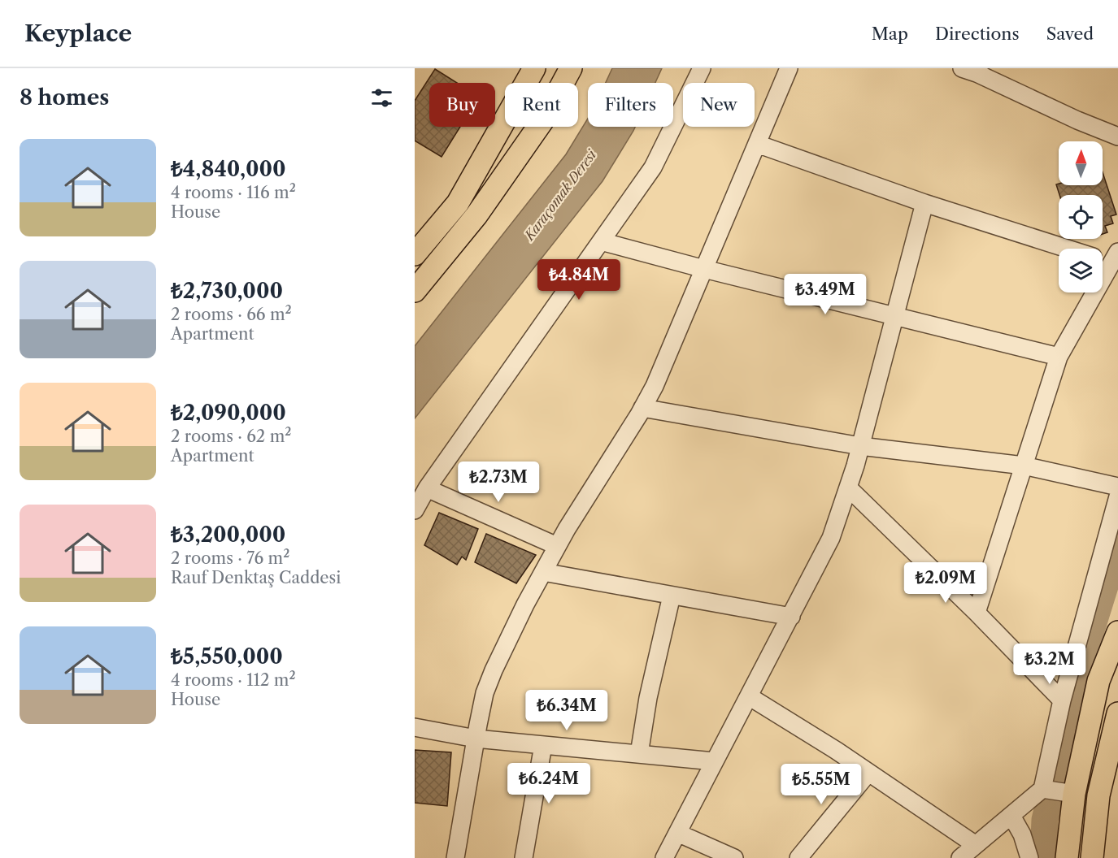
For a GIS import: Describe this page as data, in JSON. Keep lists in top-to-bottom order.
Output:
{
  "water": ["Karaçomak Deresi"],
  "north": "top",
  "page": {
    "header": "Keyplace",
    "nav": ["Map", "Directions", "Saved"],
    "heading": "8 homes",
    "chip": [
      "Buy",
      "Rent",
      "Filters",
      "New"
    ],
    "list": [
      {
        "name": "₺4,840,000",
        "note": "4 rooms · 116 m² · House"
      },
      {
        "name": "₺2,730,000",
        "note": "2 rooms · 66 m² · Apartment"
      },
      {
        "name": "₺2,090,000",
        "note": "2 rooms · 62 m² · Apartment"
      },
      {
        "name": "₺3,200,000",
        "note": "2 rooms · 76 m² · Rauf Denktaş Caddesi"
      },
      {
        "name": "₺5,550,000",
        "note": "4 rooms · 112 m² · House"
      }
    ],
    "price": [
      "₺4.84M",
      "₺3.49M",
      "₺2.73M",
      "₺2.09M",
      "₺3.2M",
      "₺6.34M",
      "₺6.24M",
      "₺5.55M"
    ]
  }
}
